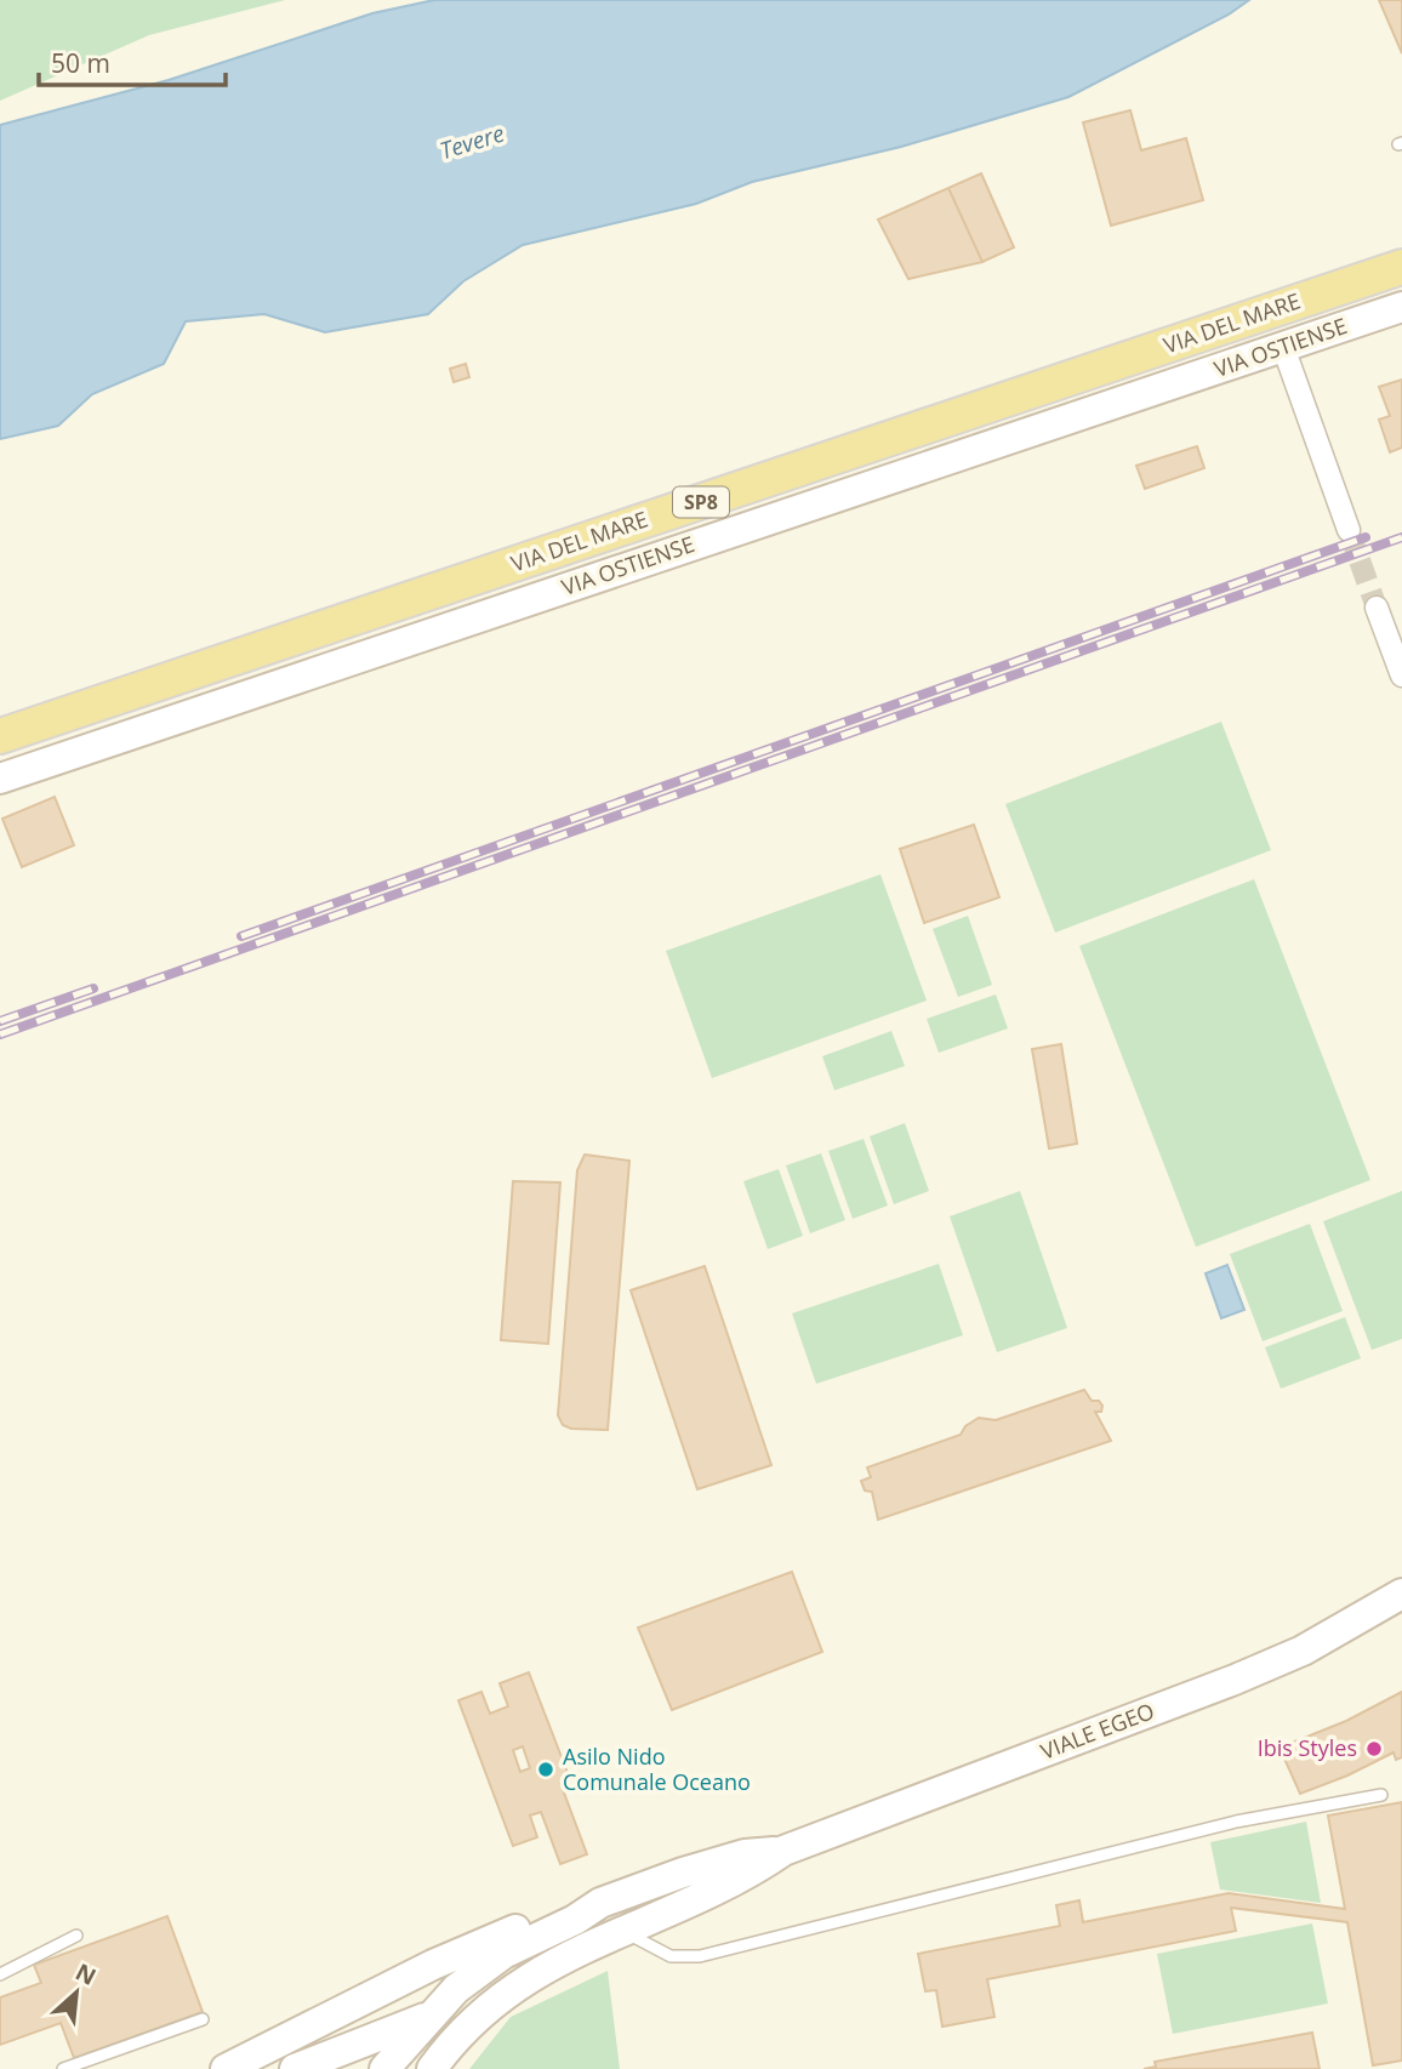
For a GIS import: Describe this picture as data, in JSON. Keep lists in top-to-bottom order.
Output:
{
  "streets": {
    "main road": [
      "VIA DEL MARE",
      "VIA OSTIENSE",
      "SP8",
      "VIALE EGEO"
    ]
  },
  "water": ["Tevere"],
  "places": ["Ibis Styles", "Asilo Nido Comunale Oceano"],
  "scale_bar": "50 m",
  "north": "top right"
}
